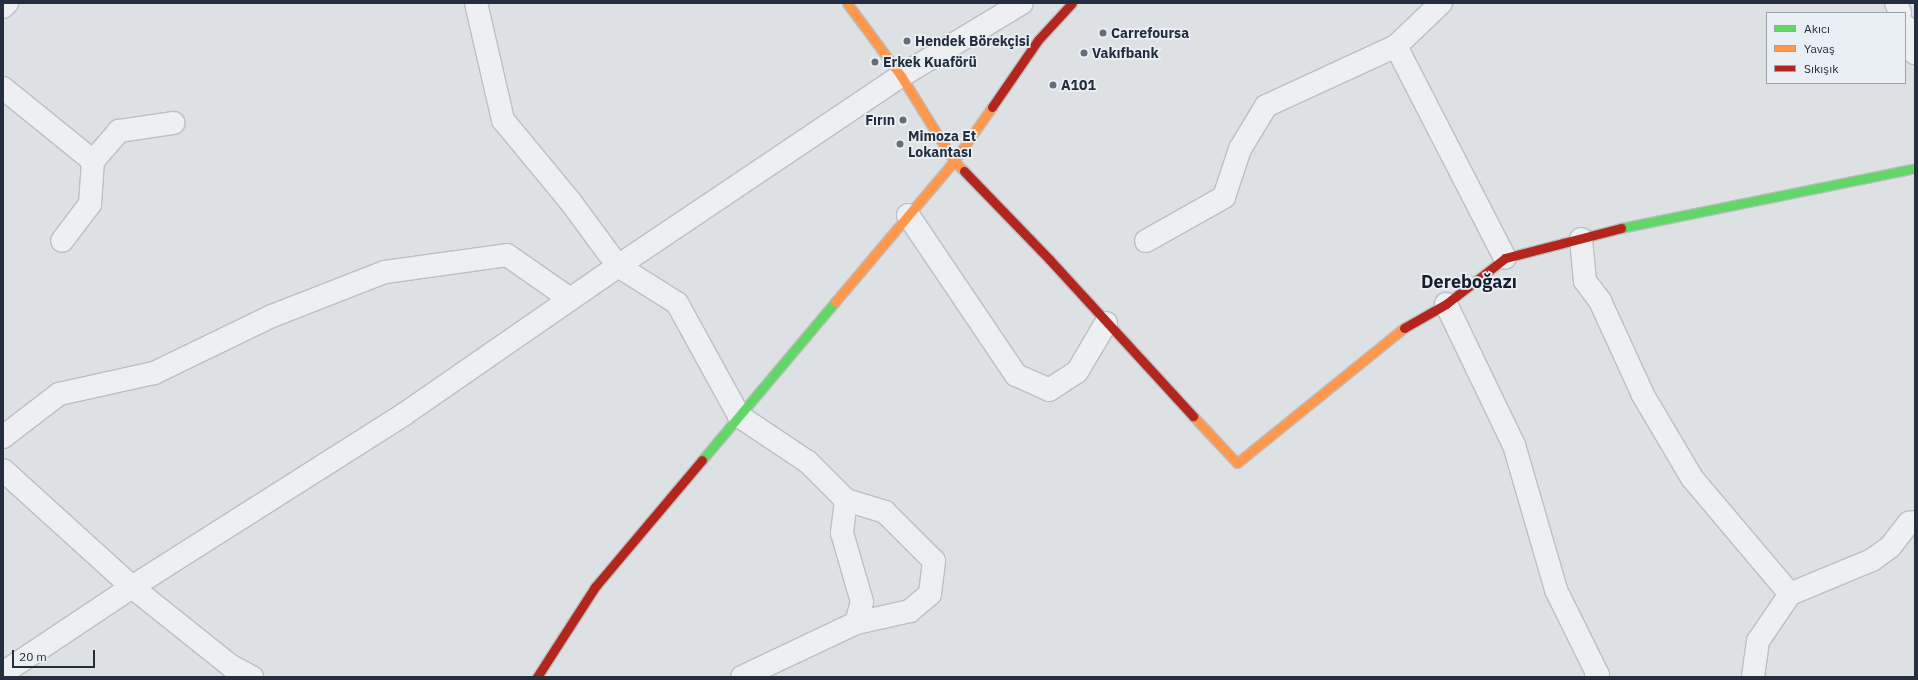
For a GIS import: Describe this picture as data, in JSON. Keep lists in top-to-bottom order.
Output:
{
  "districts": ["Dereboğazı"],
  "places": [
    "Carrefoursa",
    "Hendek Börekçisi",
    "Vakıfbank",
    "Erkek Kuaförü",
    "A101",
    "Fırın",
    "Mimoza Et Lokantası"
  ],
  "legend": ["Akıcı", "Yavaş", "Sıkışık"],
  "scale_bar": "20 m"
}
